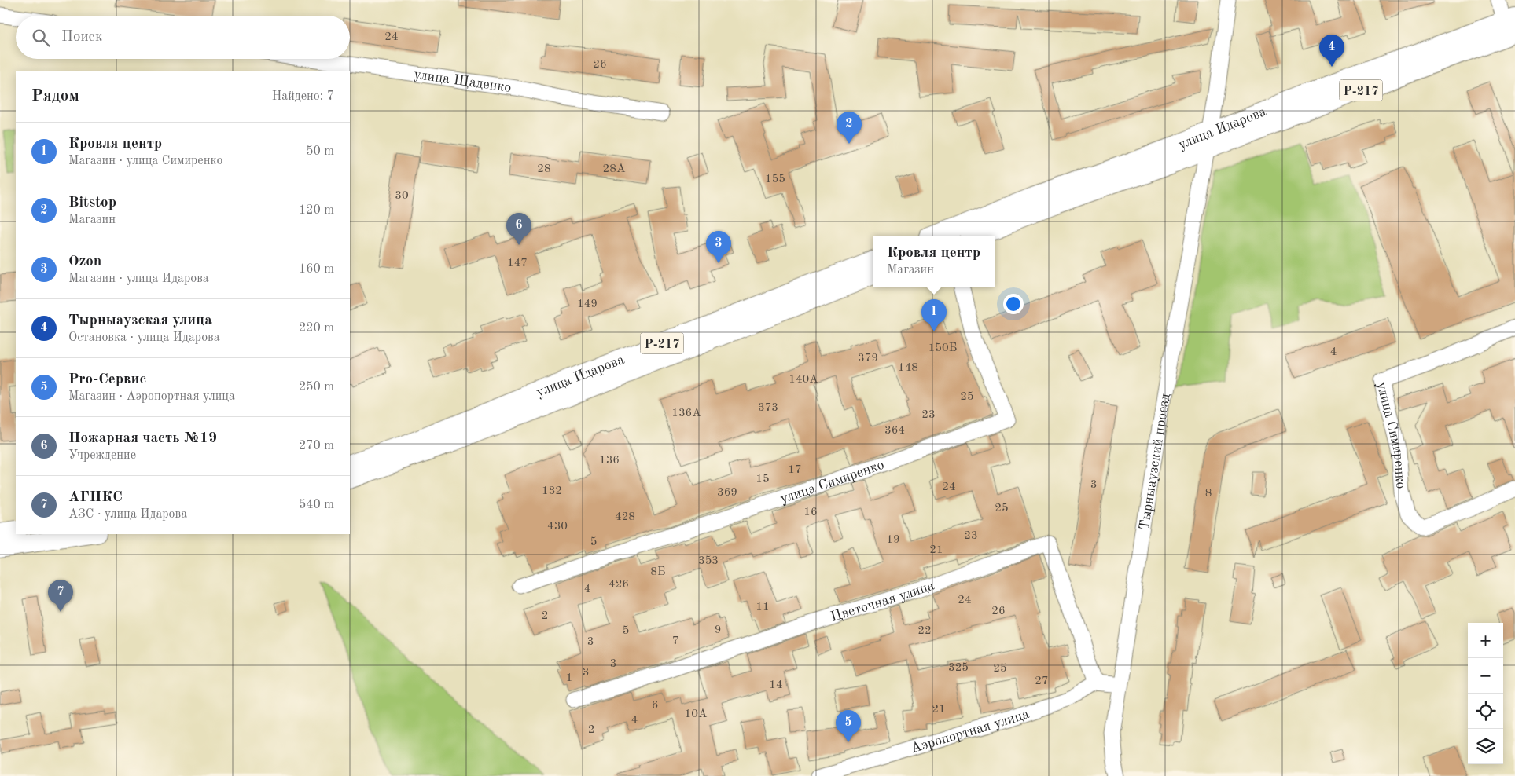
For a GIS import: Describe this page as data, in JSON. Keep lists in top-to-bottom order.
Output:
{
  "streets": {
    "main road": ["Р-217", "улица Идарова"],
    "street": [
      "улица Щаденко",
      "улица Симиренко",
      "Тырныаузский проезд",
      "Цветочная улица",
      "Аэропортная улица"
    ]
  },
  "crossings": [
    ["улица Идарова", "Тырныаузский проезд"],
    ["Цветочная улица", "Аэропортная улица"]
  ],
  "house_numbers": [
    "24",
    "26",
    "28",
    "28А",
    "155",
    "30",
    "147",
    "149",
    "150Б",
    "4",
    "379",
    "148",
    "140А",
    "25",
    "373",
    "136А",
    "23",
    "364",
    "136",
    "17",
    "15",
    "3",
    "24",
    "132",
    "369",
    "8",
    "25",
    "16",
    "428",
    "430",
    "23",
    "19",
    "5",
    "21",
    "353",
    "8Б",
    "426",
    "4",
    "24",
    "11",
    "26",
    "2",
    "9",
    "5",
    "22",
    "7",
    "3",
    "3",
    "325",
    "25",
    "3",
    "1",
    "27",
    "14",
    "6",
    "21",
    "10А",
    "4",
    "2"
  ],
  "page": {
    "search": "Поиск",
    "pins": [
      "4",
      "2",
      "6",
      "3",
      "1",
      "7",
      "5"
    ],
    "heading": ["Рядом", "Найдено: 7"],
    "list": [
      {
        "mark": "1",
        "name": "Кровля центр",
        "note": "Магазин · улица Симиренко",
        "value": "50 m"
      },
      {
        "mark": "2",
        "name": "Bitstop",
        "note": "Магазин",
        "value": "120 m"
      },
      {
        "mark": "3",
        "name": "Ozon",
        "note": "Магазин · улица Идарова",
        "value": "160 m"
      },
      {
        "mark": "4",
        "name": "Тырныаузская улица",
        "note": "Остановка · улица Идарова",
        "value": "220 m"
      },
      {
        "mark": "5",
        "name": "Pro-Сервис",
        "note": "Магазин · Аэропортная улица",
        "value": "250 m"
      },
      {
        "mark": "6",
        "name": "Пожарная часть №19",
        "note": "Учреждение",
        "value": "270 m"
      },
      {
        "mark": "7",
        "name": "АГНКС",
        "note": "АЗС · улица Идарова",
        "value": "540 m"
      }
    ],
    "popup": ["Кровля центр", "Магазин"],
    "map_buttons": ["+", "−"]
  }
}
